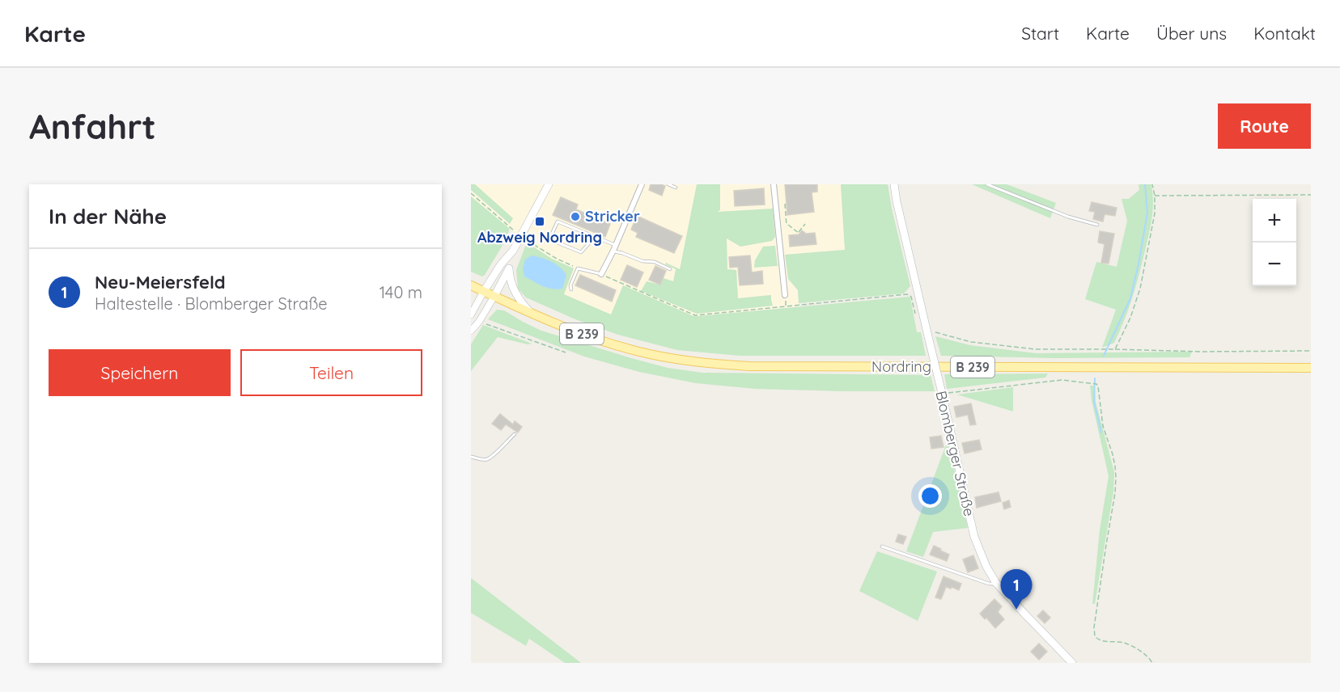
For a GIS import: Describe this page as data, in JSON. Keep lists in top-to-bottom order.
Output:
{
  "streets": {
    "main road": ["B 239", "Nordring", "Blomberger Straße"]
  },
  "crossings": [
    ["B 239", "Nordring"]
  ],
  "places": {
    "other": ["Stricker"],
    "transit": ["Abzweig Nordring"]
  },
  "page": {
    "header": "Karte",
    "nav": [
      "Start",
      "Karte",
      "Über uns",
      "Kontakt"
    ],
    "buttons": [
      "Route",
      ["Speichern", "Teilen"]
    ],
    "title": "Anfahrt",
    "heading": "In der Nähe",
    "map_buttons": ["+", "−"],
    "list": [
      {
        "mark": "1",
        "name": "Neu-Meiersfeld",
        "note": "Haltestelle · Blomberger Straße",
        "value": "140 m"
      }
    ],
    "pins": "1"
  }
}
